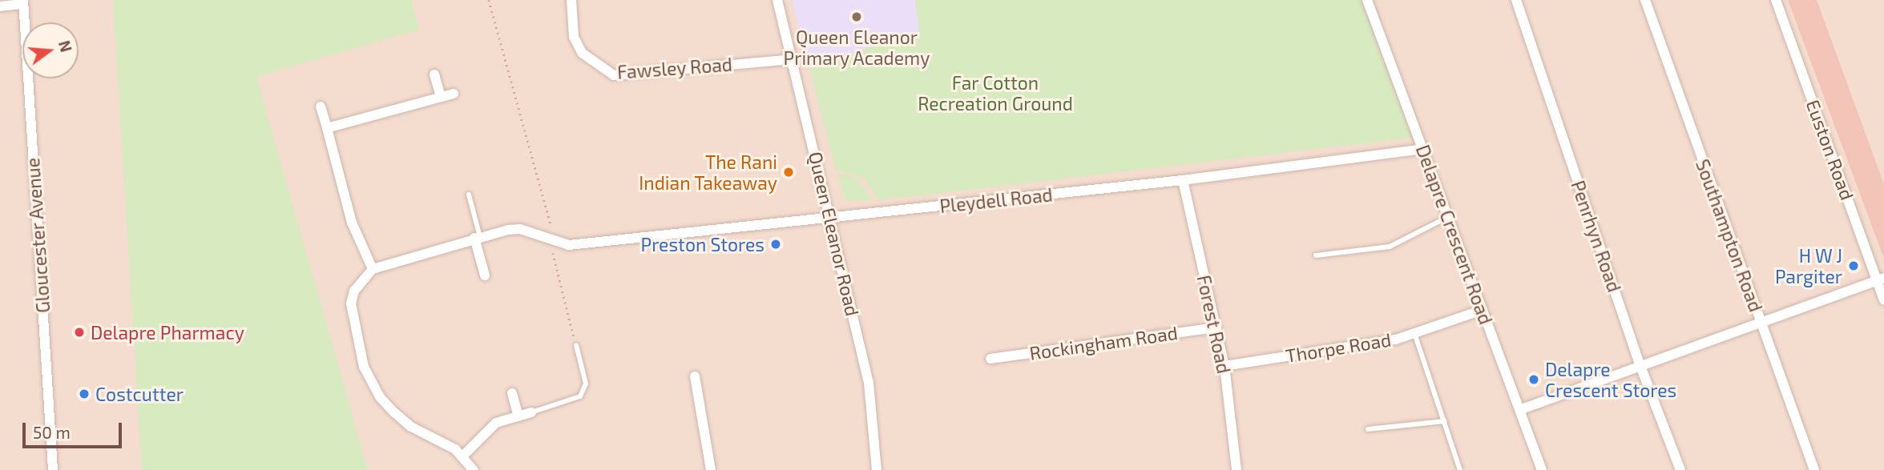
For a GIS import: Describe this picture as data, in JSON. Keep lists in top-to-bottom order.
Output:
{
  "streets": {
    "street": [
      "Fawsley Road",
      "Euston Road",
      "Pleydell Road",
      "Queen Eleanor Road",
      "Delapre Crescent Road",
      "Gloucester Avenue",
      "Southampton Road",
      "Penrhyn Road",
      "Forest Road",
      "Rockingham Road",
      "Thorpe Road"
    ]
  },
  "crossings": [
    ["Fawsley Road", "Queen Eleanor Road"],
    ["Pleydell Road", "Queen Eleanor Road"],
    ["Pleydell Road", "Delapre Crescent Road"],
    ["Pleydell Road", "Forest Road"],
    ["Delapre Crescent Road", "Thorpe Road"],
    ["Forest Road", "Rockingham Road"],
    ["Forest Road", "Thorpe Road"]
  ],
  "parks": ["Far Cotton Recreation Ground"],
  "places": [
    "Queen Eleanor Primary Academy",
    "The Rani Indian Takeaway",
    "Preston Stores",
    "H W J Pargiter",
    "Delapre Pharmacy",
    "Delapre Crescent Stores",
    "Costcutter"
  ],
  "scale_bar": "50 m",
  "north": "right"
}
